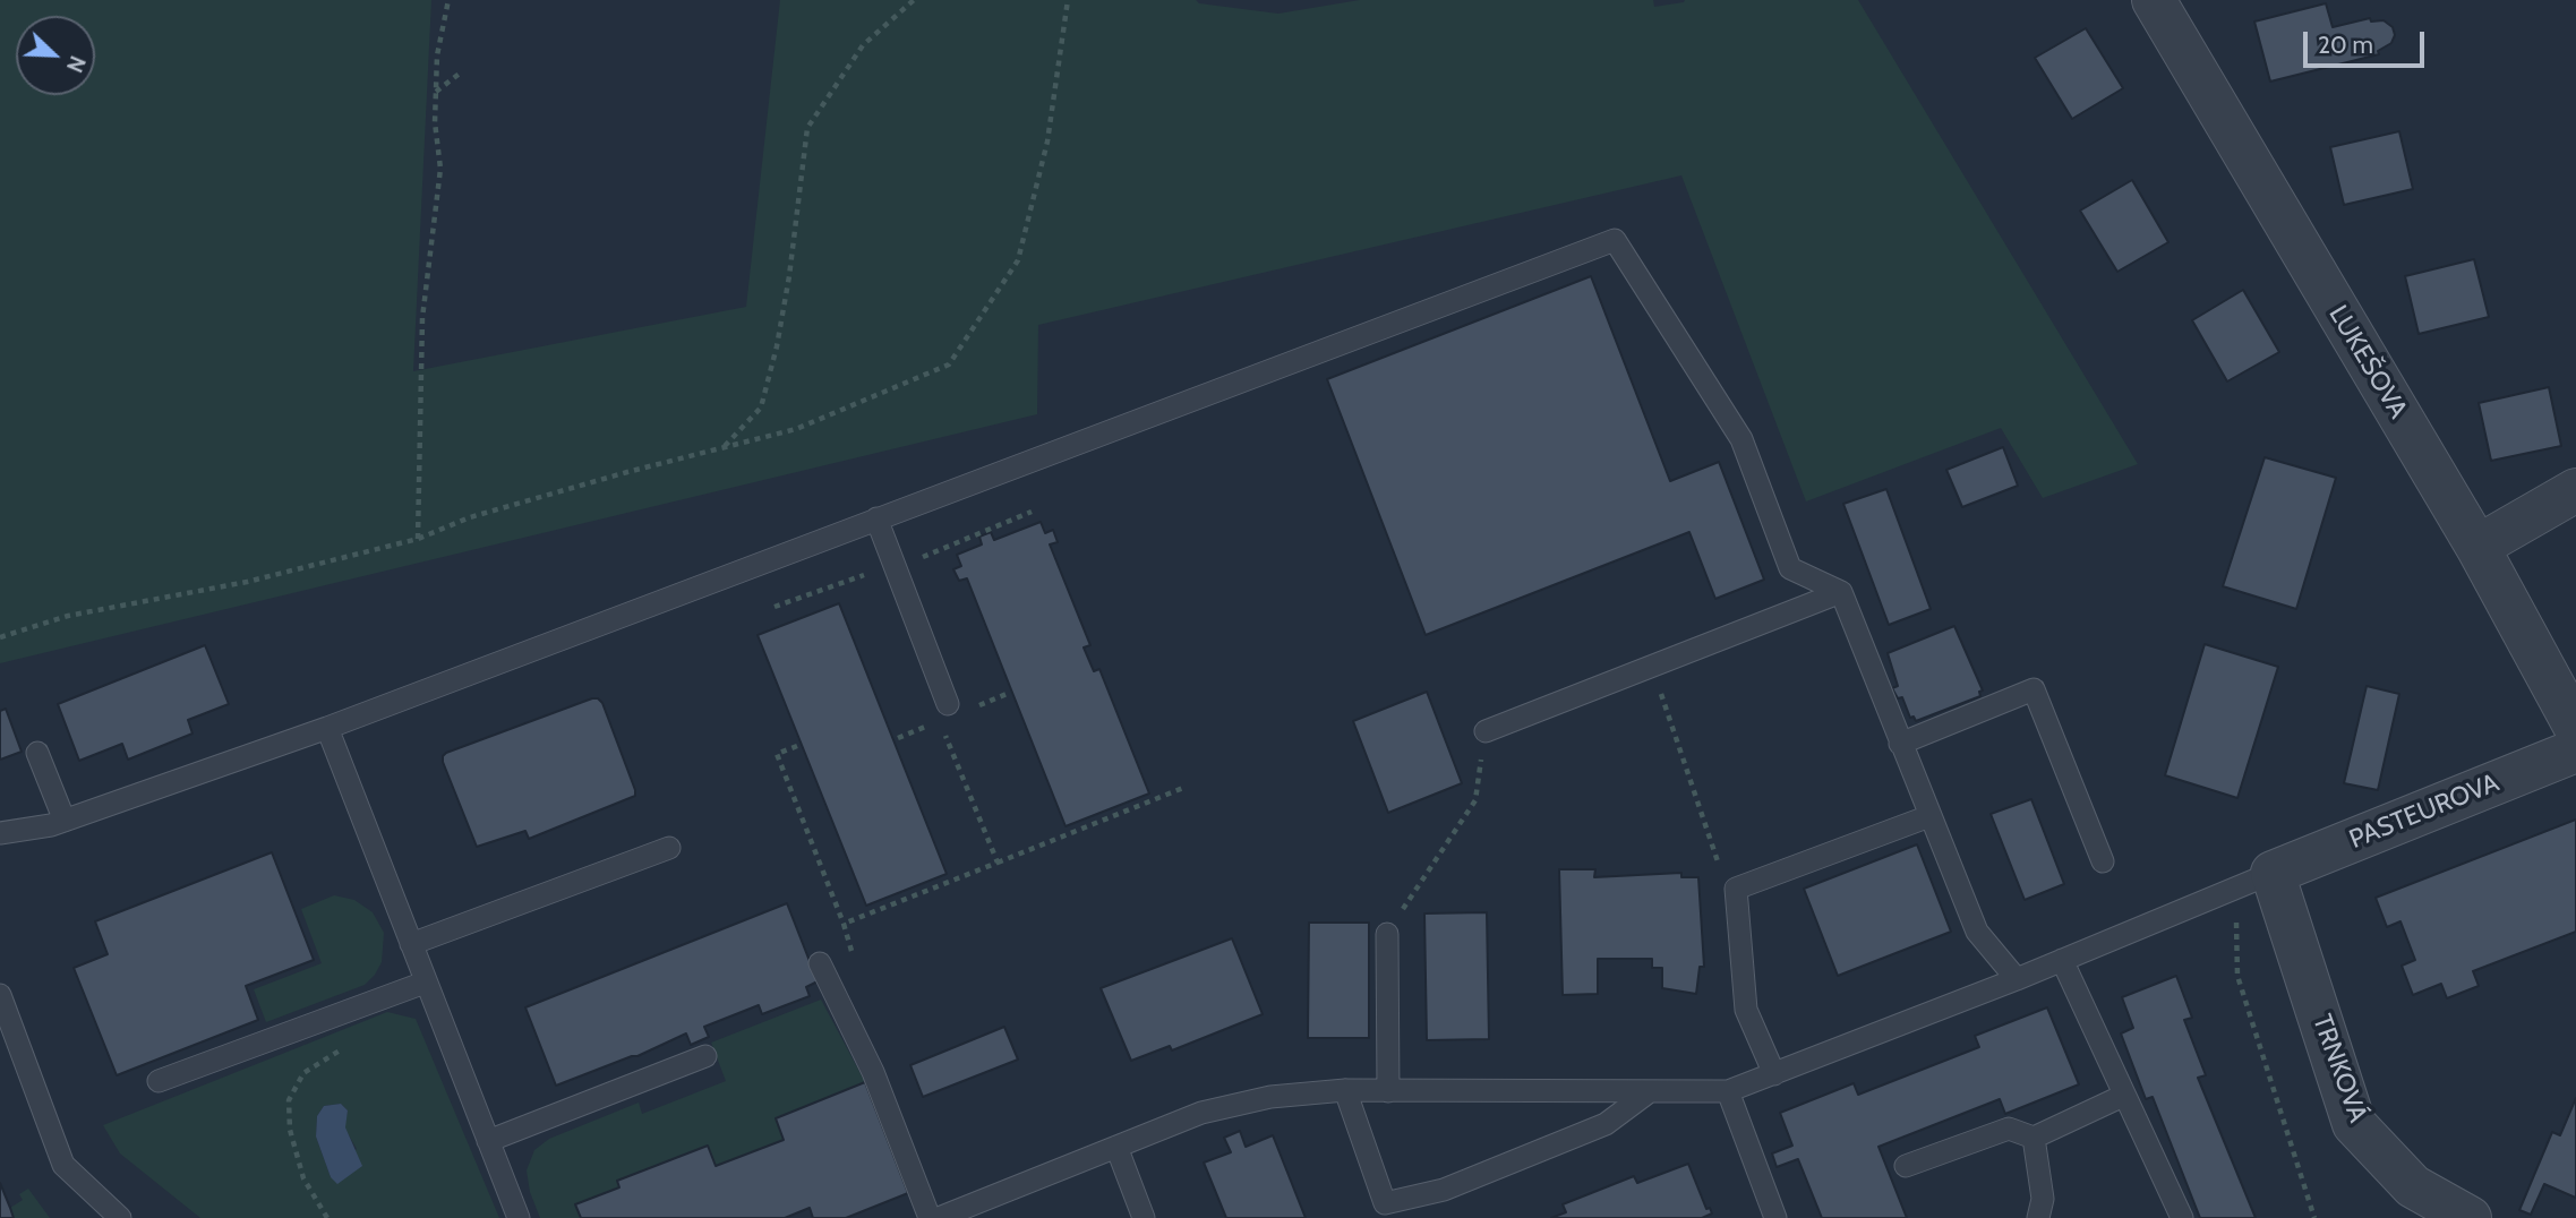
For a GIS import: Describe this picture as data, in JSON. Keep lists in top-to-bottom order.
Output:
{
  "streets": {
    "street": ["LUKEŠOVA", "PASTEUROVA", "TRNKOVÁ"]
  },
  "crossings": [
    ["PASTEUROVA", "TRNKOVÁ"]
  ],
  "scale_bar": "20 m",
  "north": "bottom right"
}
